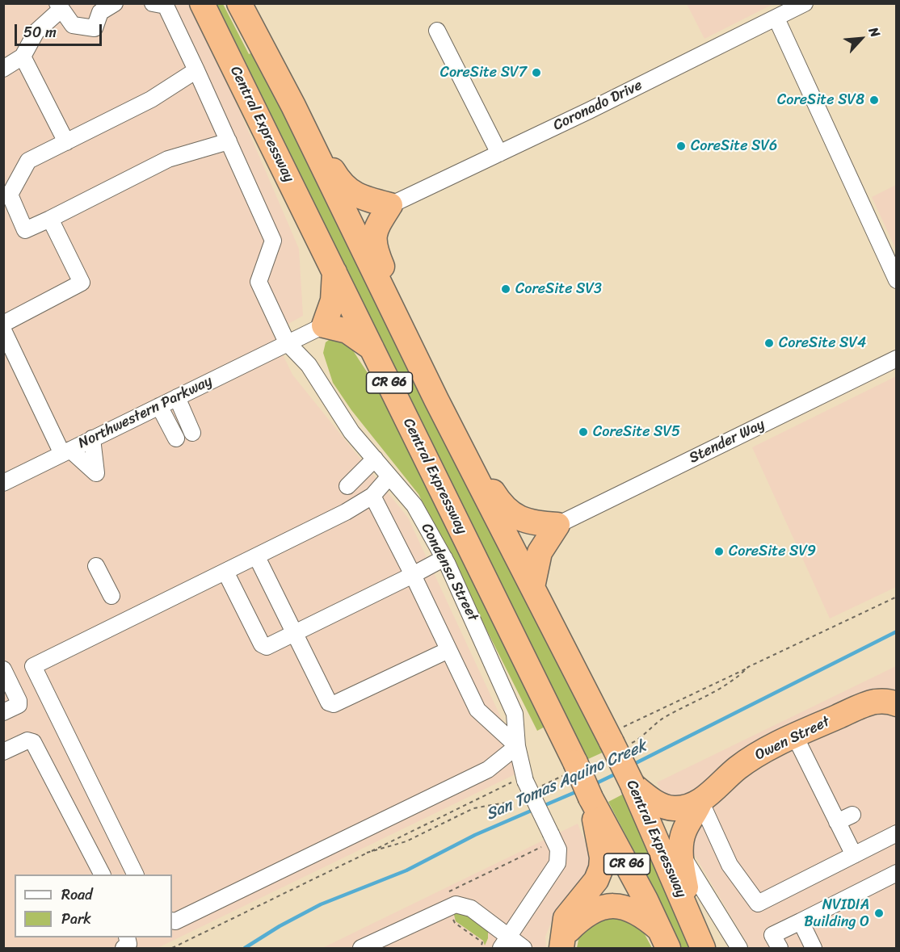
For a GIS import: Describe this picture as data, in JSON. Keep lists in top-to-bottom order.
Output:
{
  "streets": {
    "highway": ["Central Expressway", "CR G6", "Owen Street"],
    "street": [
      "Coronado Drive",
      "Northwestern Parkway",
      "Stender Way",
      "Condensa Street"
    ]
  },
  "crossings": [
    ["Northwestern Parkway", "Condensa Street"]
  ],
  "water": ["San Tomas Aquino Creek"],
  "places": [
    "CoreSite SV7",
    "CoreSite SV8",
    "CoreSite SV6",
    "CoreSite SV3",
    "CoreSite SV4",
    "CoreSite SV5",
    "CoreSite SV9",
    "NVIDIA Building O"
  ],
  "legend": ["Road", "Park"],
  "scale_bar": "50 m",
  "north": "top right"
}
